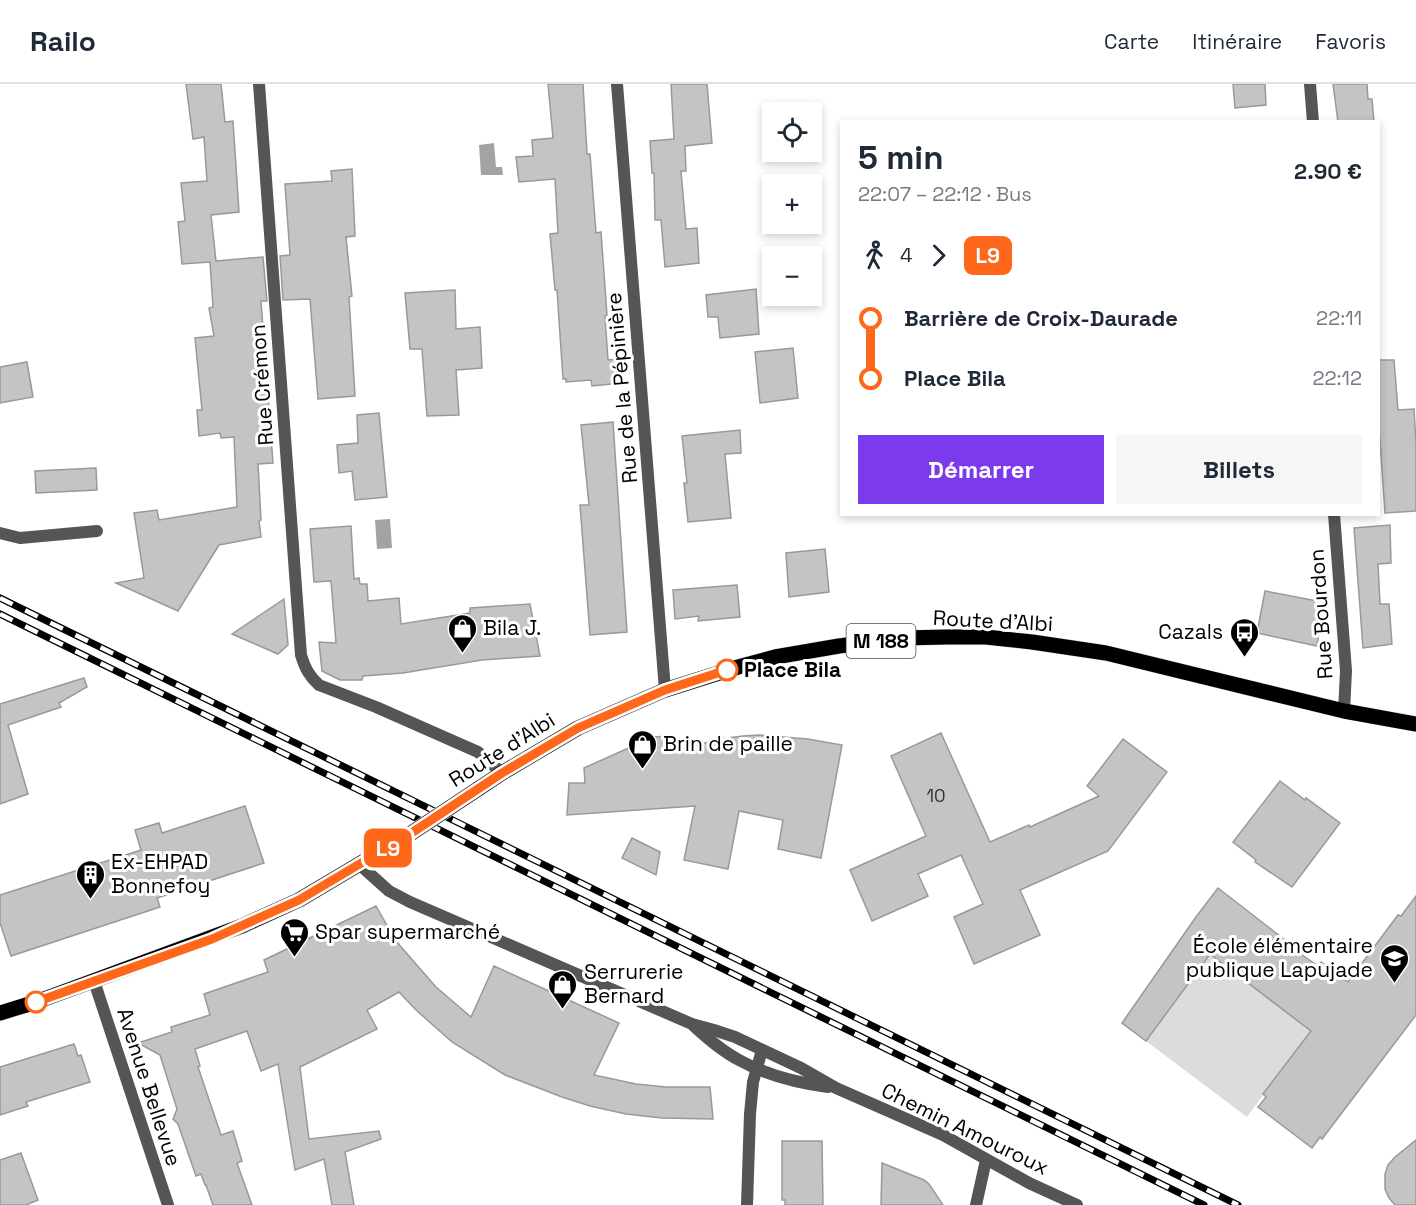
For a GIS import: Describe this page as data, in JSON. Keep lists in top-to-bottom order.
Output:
{
  "streets": {
    "main road": ["Route d'Albi", "M 188"],
    "street": [
      "Rue Crémon",
      "Rue de la Pépinière",
      "Rue Bourdon",
      "Avenue Bellevue",
      "Chemin Amouroux"
    ]
  },
  "crossings": [
    ["Rue Crémon", "Route d'Albi"],
    ["Rue de la Pépinière", "Route d'Albi"],
    ["Rue Bourdon", "Route d'Albi"],
    ["Route d'Albi", "M 188"],
    ["Route d'Albi", "Chemin Amouroux"],
    ["M 188", "Avenue Bellevue"],
    ["M 188", "Chemin Amouroux"]
  ],
  "places": {
    "shop": ["Bila J.", "Brin de paille", "Serrurerie Bernard"],
    "bus stop": ["Cazals"],
    "other": ["Place Bila"],
    "building": ["Ex-EHPAD Bonnefoy"],
    "supermarket": ["Spar supermarché"],
    "school or university": ["École élémentaire publique Lapujade"]
  },
  "lines": ["bus line L9"],
  "house_numbers": ["10"],
  "page": {
    "header": "Railo",
    "nav": ["Carte", "Itinéraire", "Favoris"],
    "on_map": "L9",
    "map_buttons": ["+", "−"],
    "heading": ["5 min", "22:07 – 22:12 · Bus", "2.90 €"],
    "legs": ["4", "L9"],
    "list": [
      {
        "name": "Barrière de Croix-Daurade",
        "value": "22:11"
      },
      {
        "name": "Place Bila",
        "value": "22:12"
      }
    ],
    "buttons": ["Démarrer", "Billets"]
  }
}
